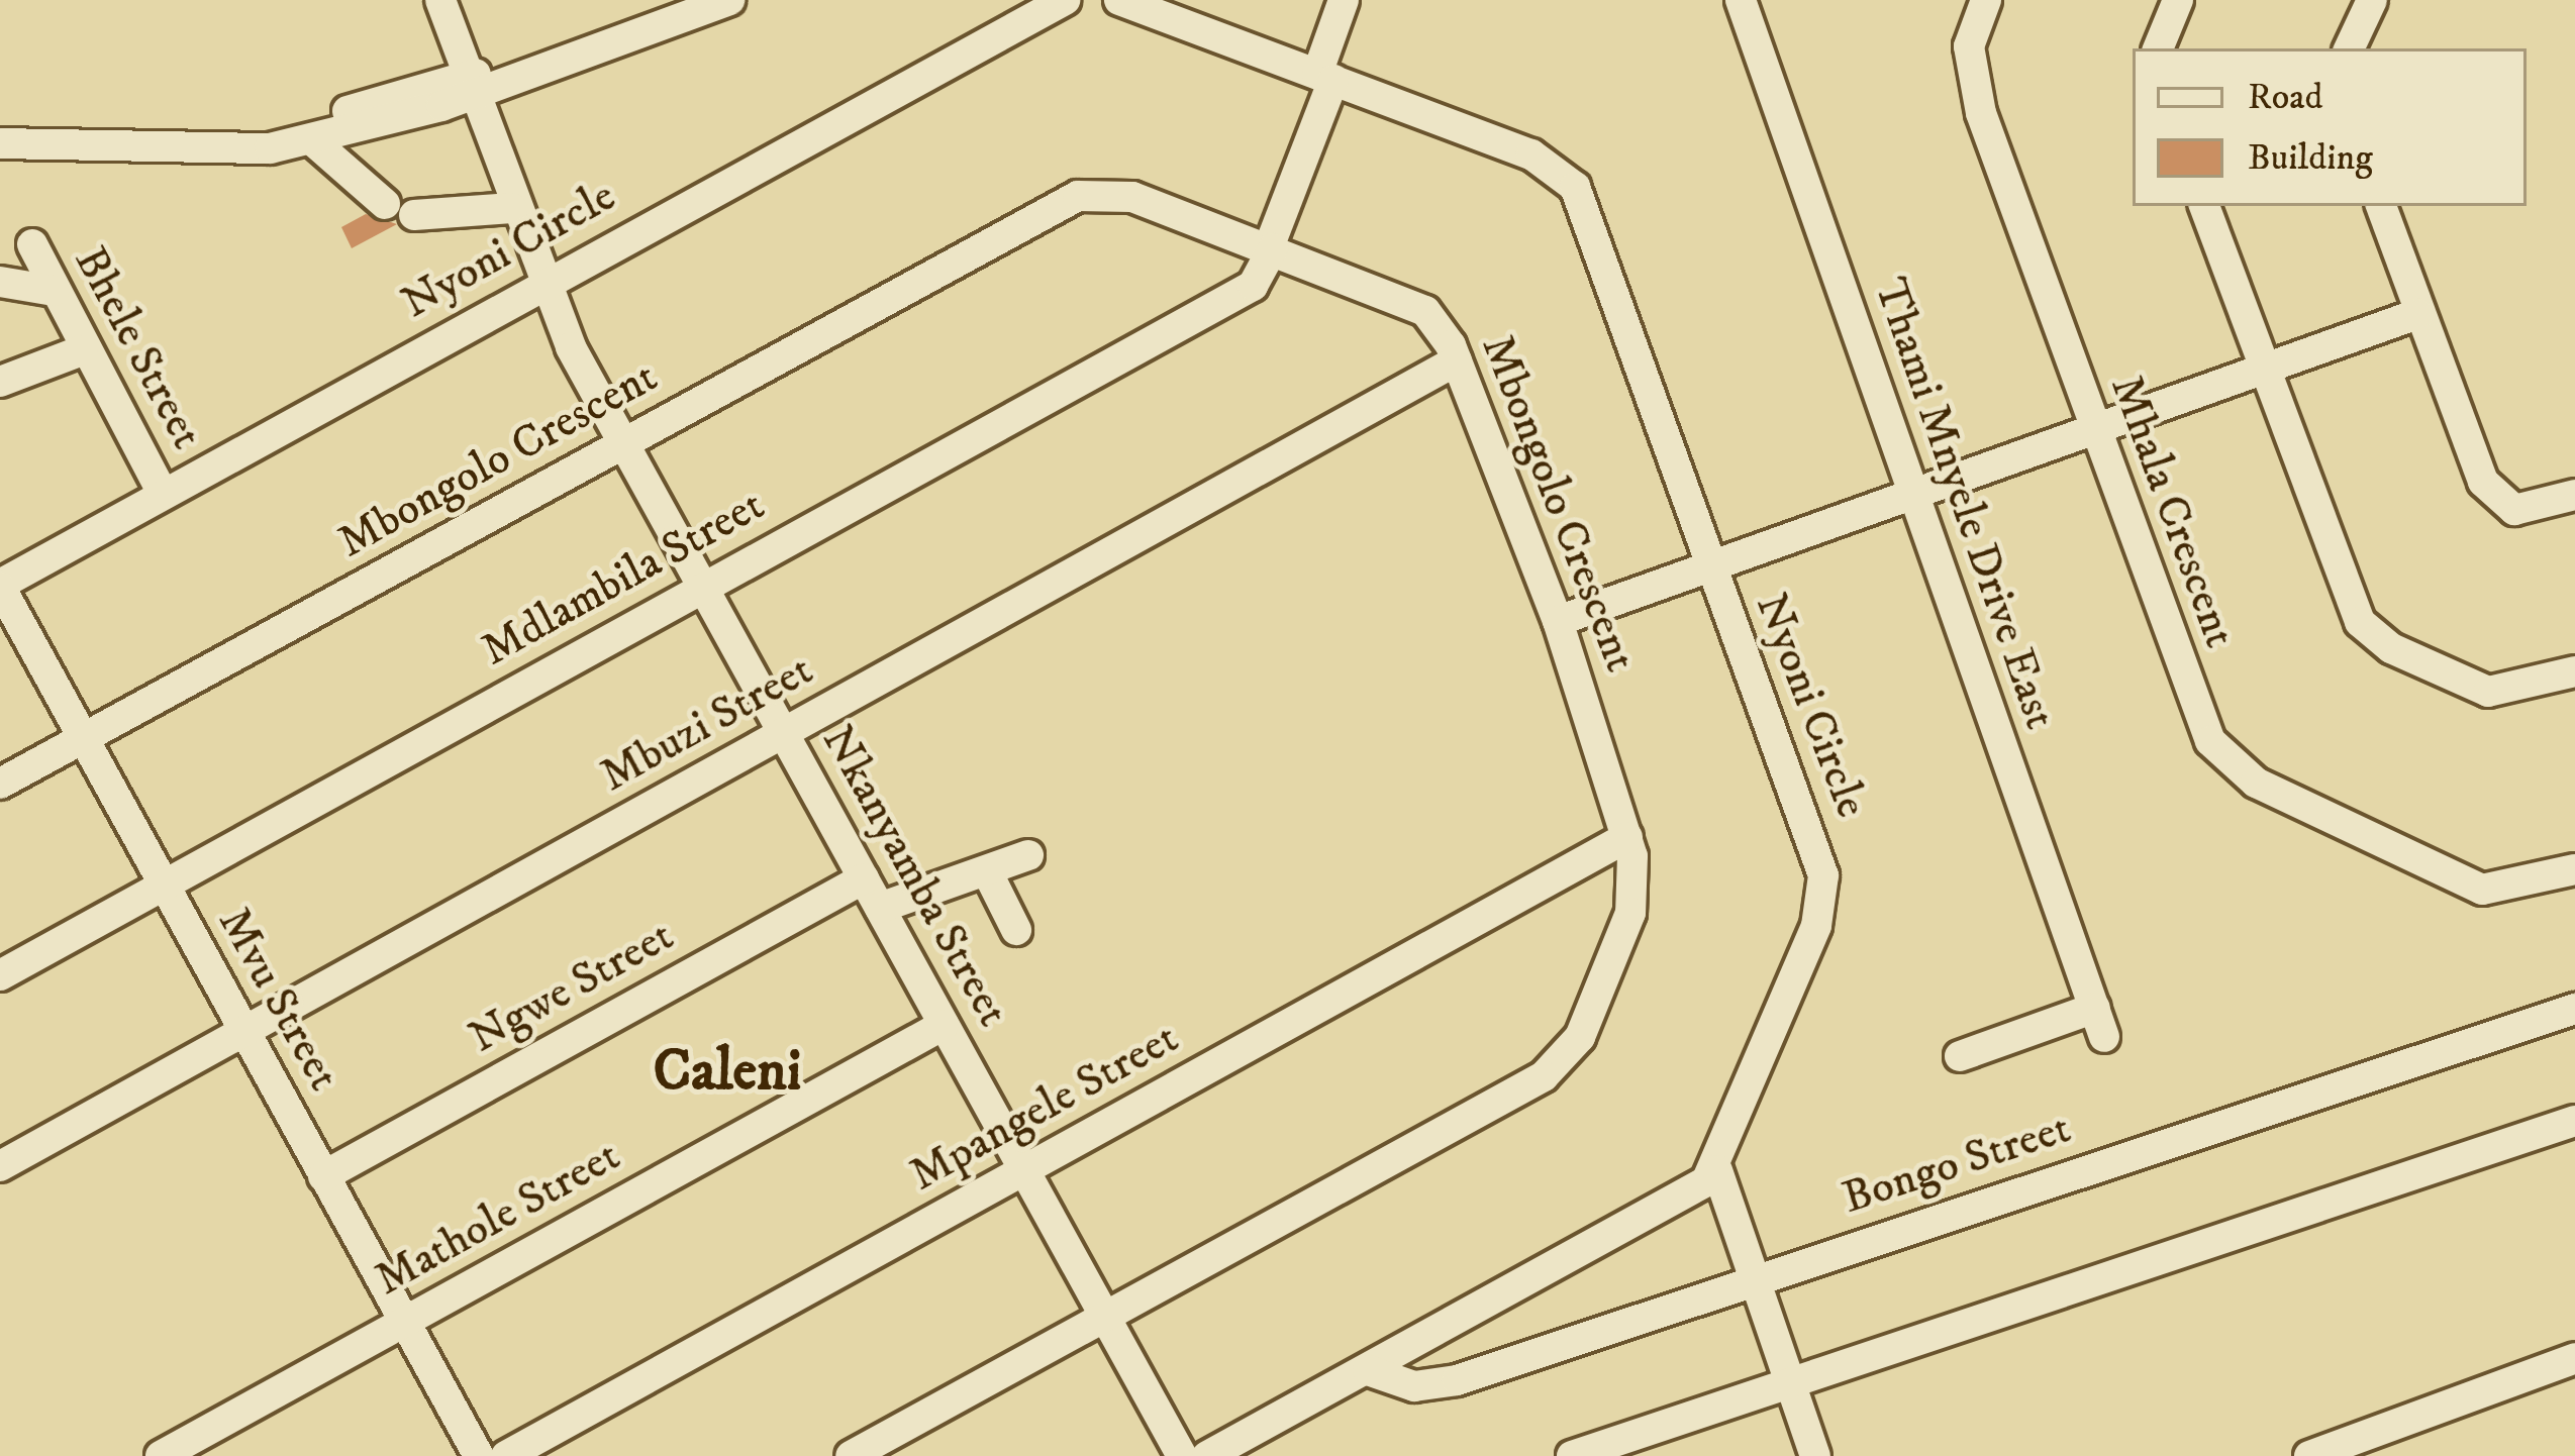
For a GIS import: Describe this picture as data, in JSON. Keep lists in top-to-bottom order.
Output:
{
  "streets": {
    "street": [
      "Nyoni Circle",
      "Bhele Street",
      "Mbongolo Crescent",
      "Thami Mnyele Drive East",
      "Mhala Crescent",
      "Mdlambila Street",
      "Mbuzi Street",
      "Nkanyamba Street",
      "Ngwe Street",
      "Mvu Street",
      "Mpangele Street",
      "Bongo Street",
      "Mathole Street"
    ]
  },
  "crossings": [
    ["Nyoni Circle", "Bhele Street"],
    ["Nyoni Circle", "Nkanyamba Street"],
    ["Nyoni Circle", "Mvu Street"],
    ["Mbongolo Crescent", "Mdlambila Street"],
    ["Mbongolo Crescent", "Mbuzi Street"],
    ["Mbongolo Crescent", "Nkanyamba Street"],
    ["Mbongolo Crescent", "Mvu Street"],
    ["Mbongolo Crescent", "Mpangele Street"],
    ["Mdlambila Street", "Nkanyamba Street"],
    ["Mdlambila Street", "Mvu Street"],
    ["Mbuzi Street", "Nkanyamba Street"],
    ["Mbuzi Street", "Mvu Street"],
    ["Nkanyamba Street", "Ngwe Street"],
    ["Nkanyamba Street", "Mpangele Street"],
    ["Nkanyamba Street", "Mathole Street"],
    ["Ngwe Street", "Mvu Street"],
    ["Mvu Street", "Mathole Street"]
  ],
  "districts": ["Caleni"],
  "legend": ["Road", "Building"]
}
